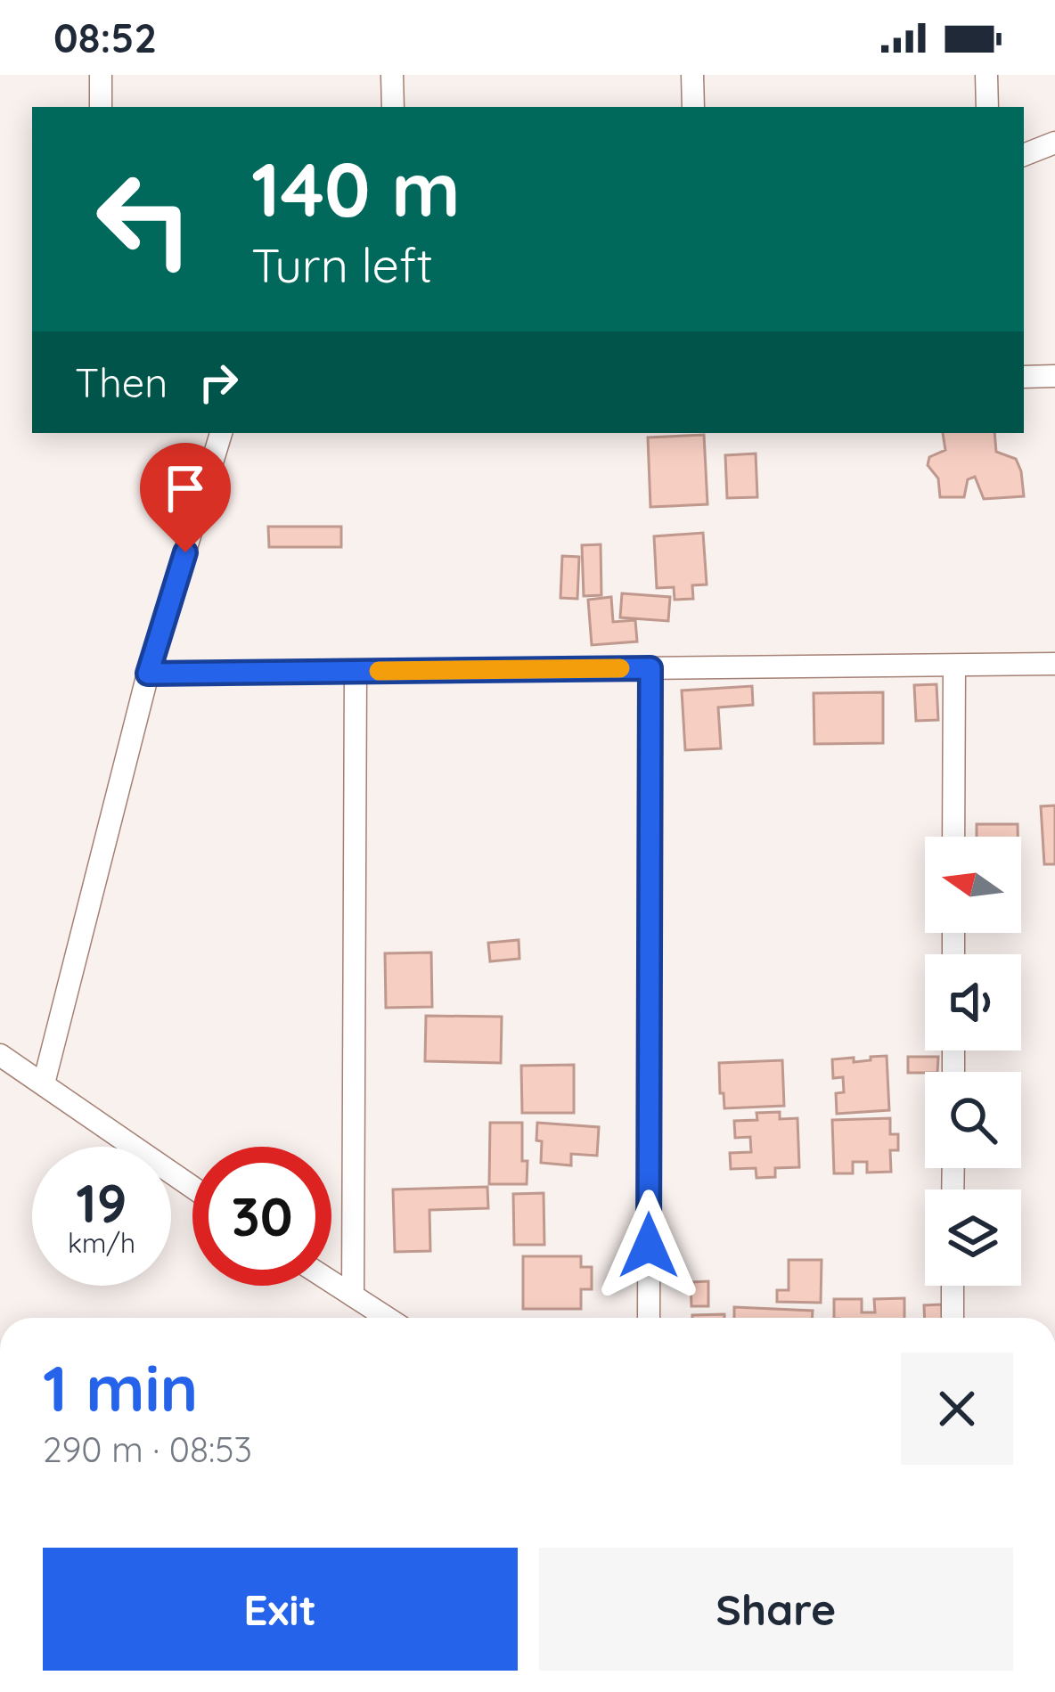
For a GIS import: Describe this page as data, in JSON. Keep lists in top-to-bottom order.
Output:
{
  "north": "left",
  "page": {
    "status": "08:52",
    "turn": ["140 m", "Turn left"],
    "then": "Then",
    "speed": "19 km/h",
    "limit": "30",
    "heading": ["1 min", "290 m · 08:53"],
    "buttons": ["Exit", "Share"]
  }
}
